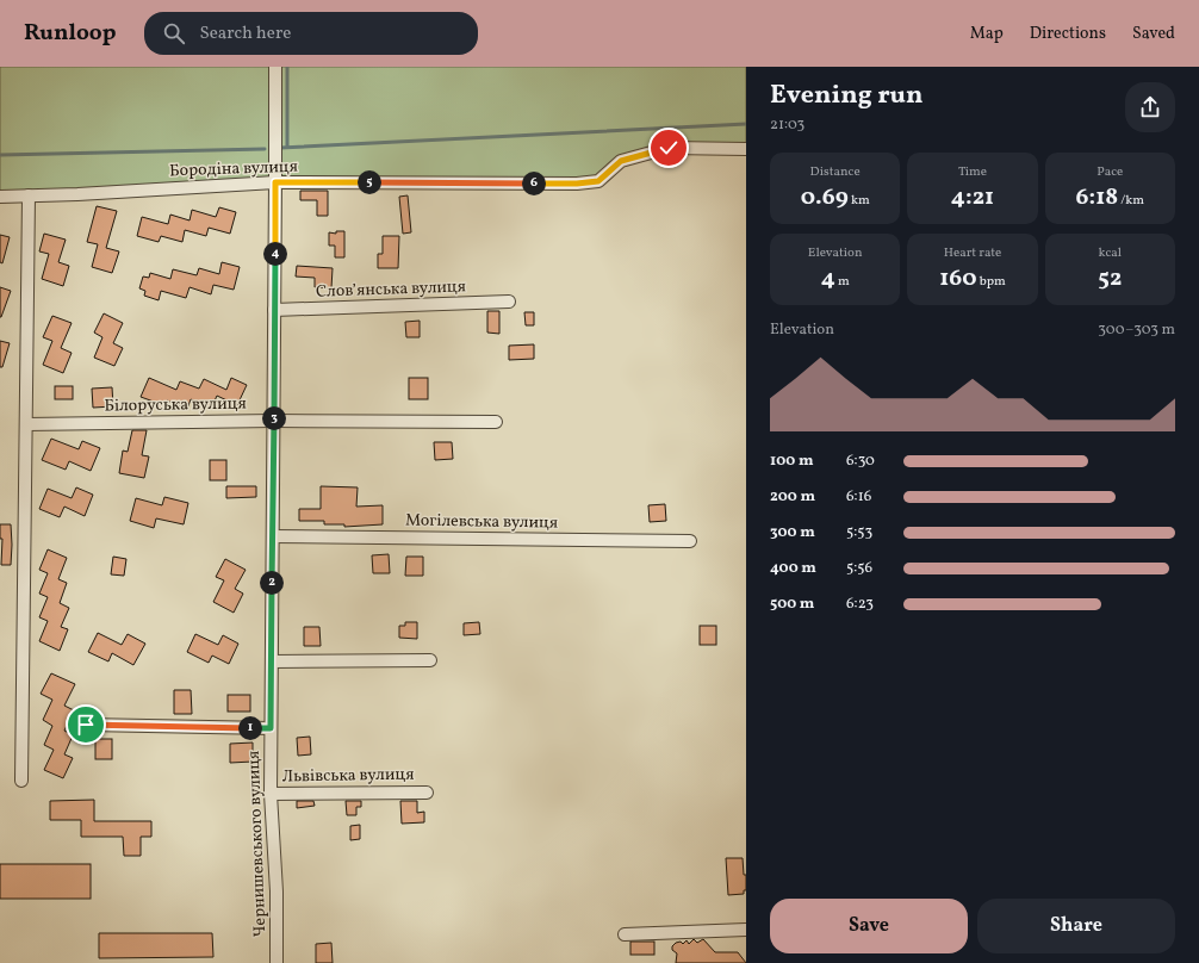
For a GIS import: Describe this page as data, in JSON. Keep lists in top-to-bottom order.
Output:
{
  "streets": {
    "street": [
      "Бородіна вулиця",
      "Слов’янська вулиця",
      "Білоруська вулиця",
      "Могілевська вулиця",
      "Львівська вулиця",
      "Чернишевського вулиця"
    ]
  },
  "crossings": [
    ["Бородіна вулиця", "Чернишевського вулиця"],
    ["Слов’янська вулиця", "Чернишевського вулиця"],
    ["Білоруська вулиця", "Чернишевського вулиця"],
    ["Могілевська вулиця", "Чернишевського вулиця"],
    ["Львівська вулиця", "Чернишевського вулиця"]
  ],
  "page": {
    "header": "Runloop",
    "search": "Search here",
    "nav": ["Map", "Directions", "Saved"],
    "heading": ["Evening run", "21:03"],
    "stats": [
      ["Distance", "0.69 km"],
      ["Time", "4:21"],
      ["Pace", "6:18 /km"],
      ["Elevation", "4 m"],
      ["Heart rate", "160 bpm"],
      ["kcal", "52"]
    ],
    "pins": [
      "5",
      "6",
      "4",
      "3",
      "2",
      "1"
    ],
    "chart": ["Elevation", "300–303 m"],
    "list": [
      {
        "name": "100 m",
        "note": "6:30"
      },
      {
        "name": "200 m",
        "note": "6:16"
      },
      {
        "name": "300 m",
        "note": "5:53"
      },
      {
        "name": "400 m",
        "note": "5:56"
      },
      {
        "name": "500 m",
        "note": "6:23"
      }
    ],
    "buttons": ["Save", "Share"]
  }
}
